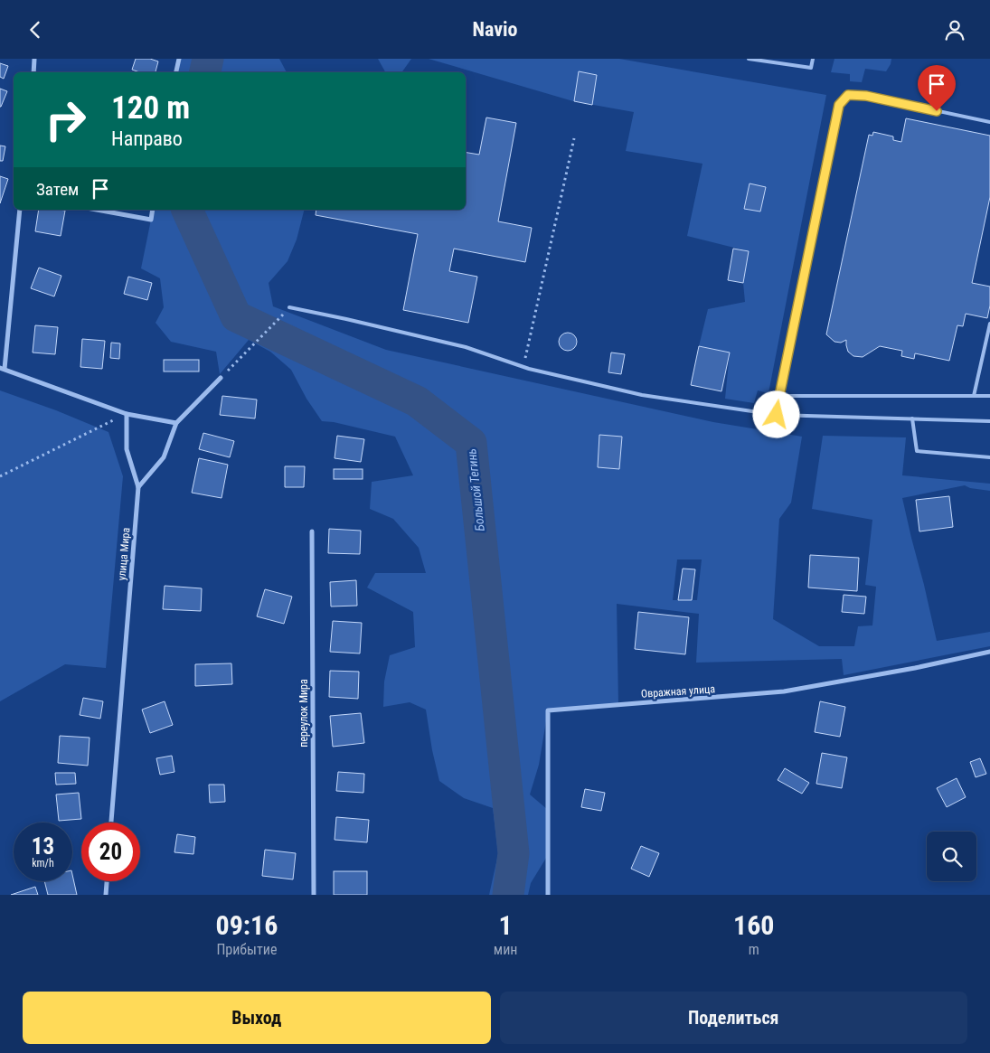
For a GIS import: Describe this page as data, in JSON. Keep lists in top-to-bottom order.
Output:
{
  "streets": {
    "street": ["улица Мира", "Овражная улица", "переулок Мира"]
  },
  "water": ["Большой Тегинь"],
  "page": {
    "header": "Navio",
    "turn": ["120 m", "Направо"],
    "then": "Затем",
    "speed": "13 km/h",
    "limit": "20",
    "eta": [
      "09:16",
      "Прибытие",
      "1",
      "мин",
      "160",
      "m"
    ],
    "buttons": ["Выход", "Поделиться"]
  }
}
